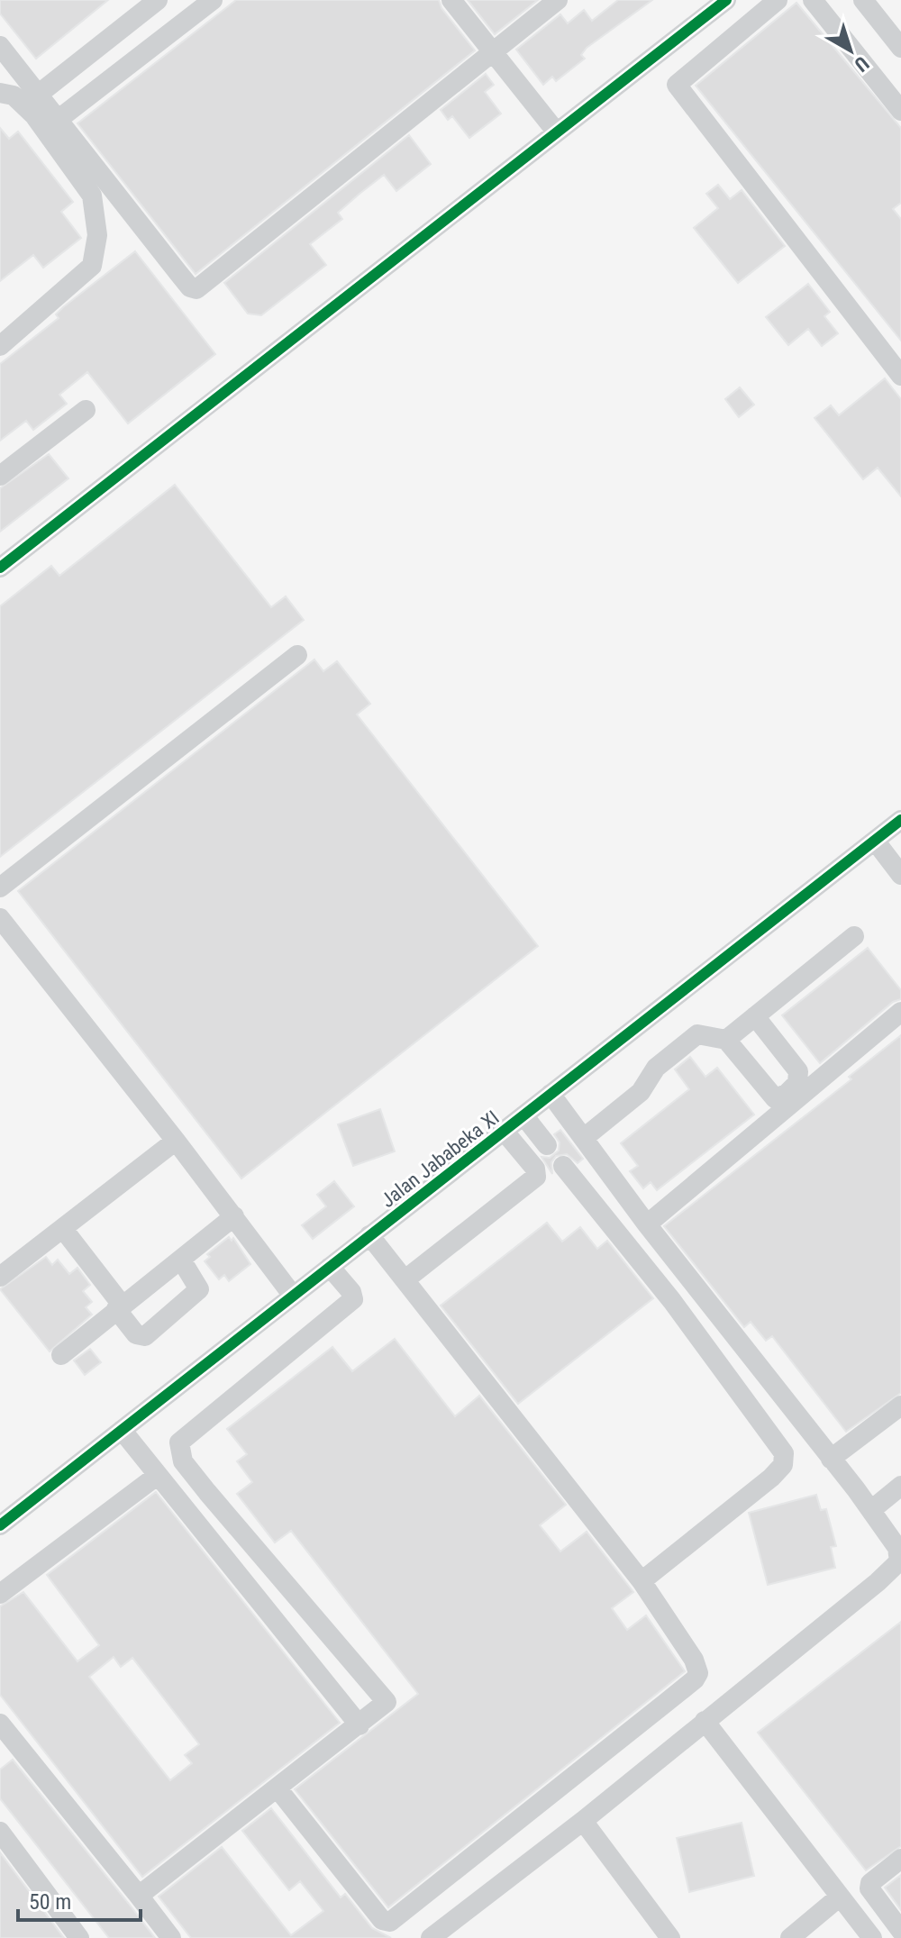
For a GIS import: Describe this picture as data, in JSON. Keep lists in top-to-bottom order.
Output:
{
  "streets": {
    "street": ["Jalan Jababeka XI"]
  },
  "scale_bar": "50 m",
  "north": "bottom right"
}
